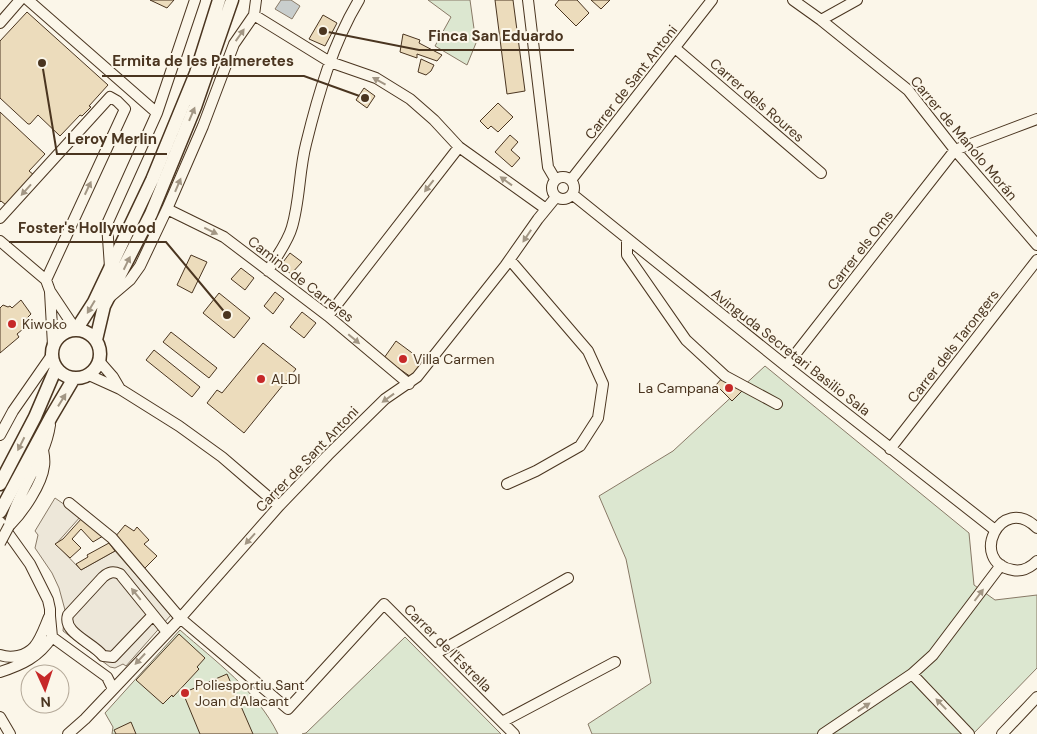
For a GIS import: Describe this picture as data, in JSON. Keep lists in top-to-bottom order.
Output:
{
  "streets": {
    "street": [
      "Carrer de Sant Antoni",
      "Carrer dels Roures",
      "Carrer de Manolo Morán",
      "Carrer els Oms",
      "Camino de Carreres",
      "Carrer dels Tarongers",
      "Avinguda Secretari Basilio Sala",
      "Carrer de l'Estrella"
    ]
  },
  "crossings": [
    ["Carrer de Sant Antoni", "Carrer dels Roures"],
    ["Carrer de Sant Antoni", "Camino de Carreres"],
    ["Carrer de Sant Antoni", "Avinguda Secretari Basilio Sala"],
    ["Carrer de Sant Antoni", "Carrer de l'Estrella"],
    ["Carrer de Manolo Morán", "Carrer els Oms"],
    ["Carrer els Oms", "Avinguda Secretari Basilio Sala"],
    ["Carrer dels Tarongers", "Avinguda Secretari Basilio Sala"]
  ],
  "one_way": ["Carrer de Sant Antoni", "Camino de Carreres"],
  "places": [
    "Finca San Eduardo",
    "Leroy Merlin",
    "Ermita de les Palmeretes",
    "Foster's Hollywood",
    "Kiwoko",
    "Villa Carmen",
    "ALDI",
    "La Campana",
    "Poliesportiu Sant Joan d'Alacant"
  ],
  "north": "bottom"
}
